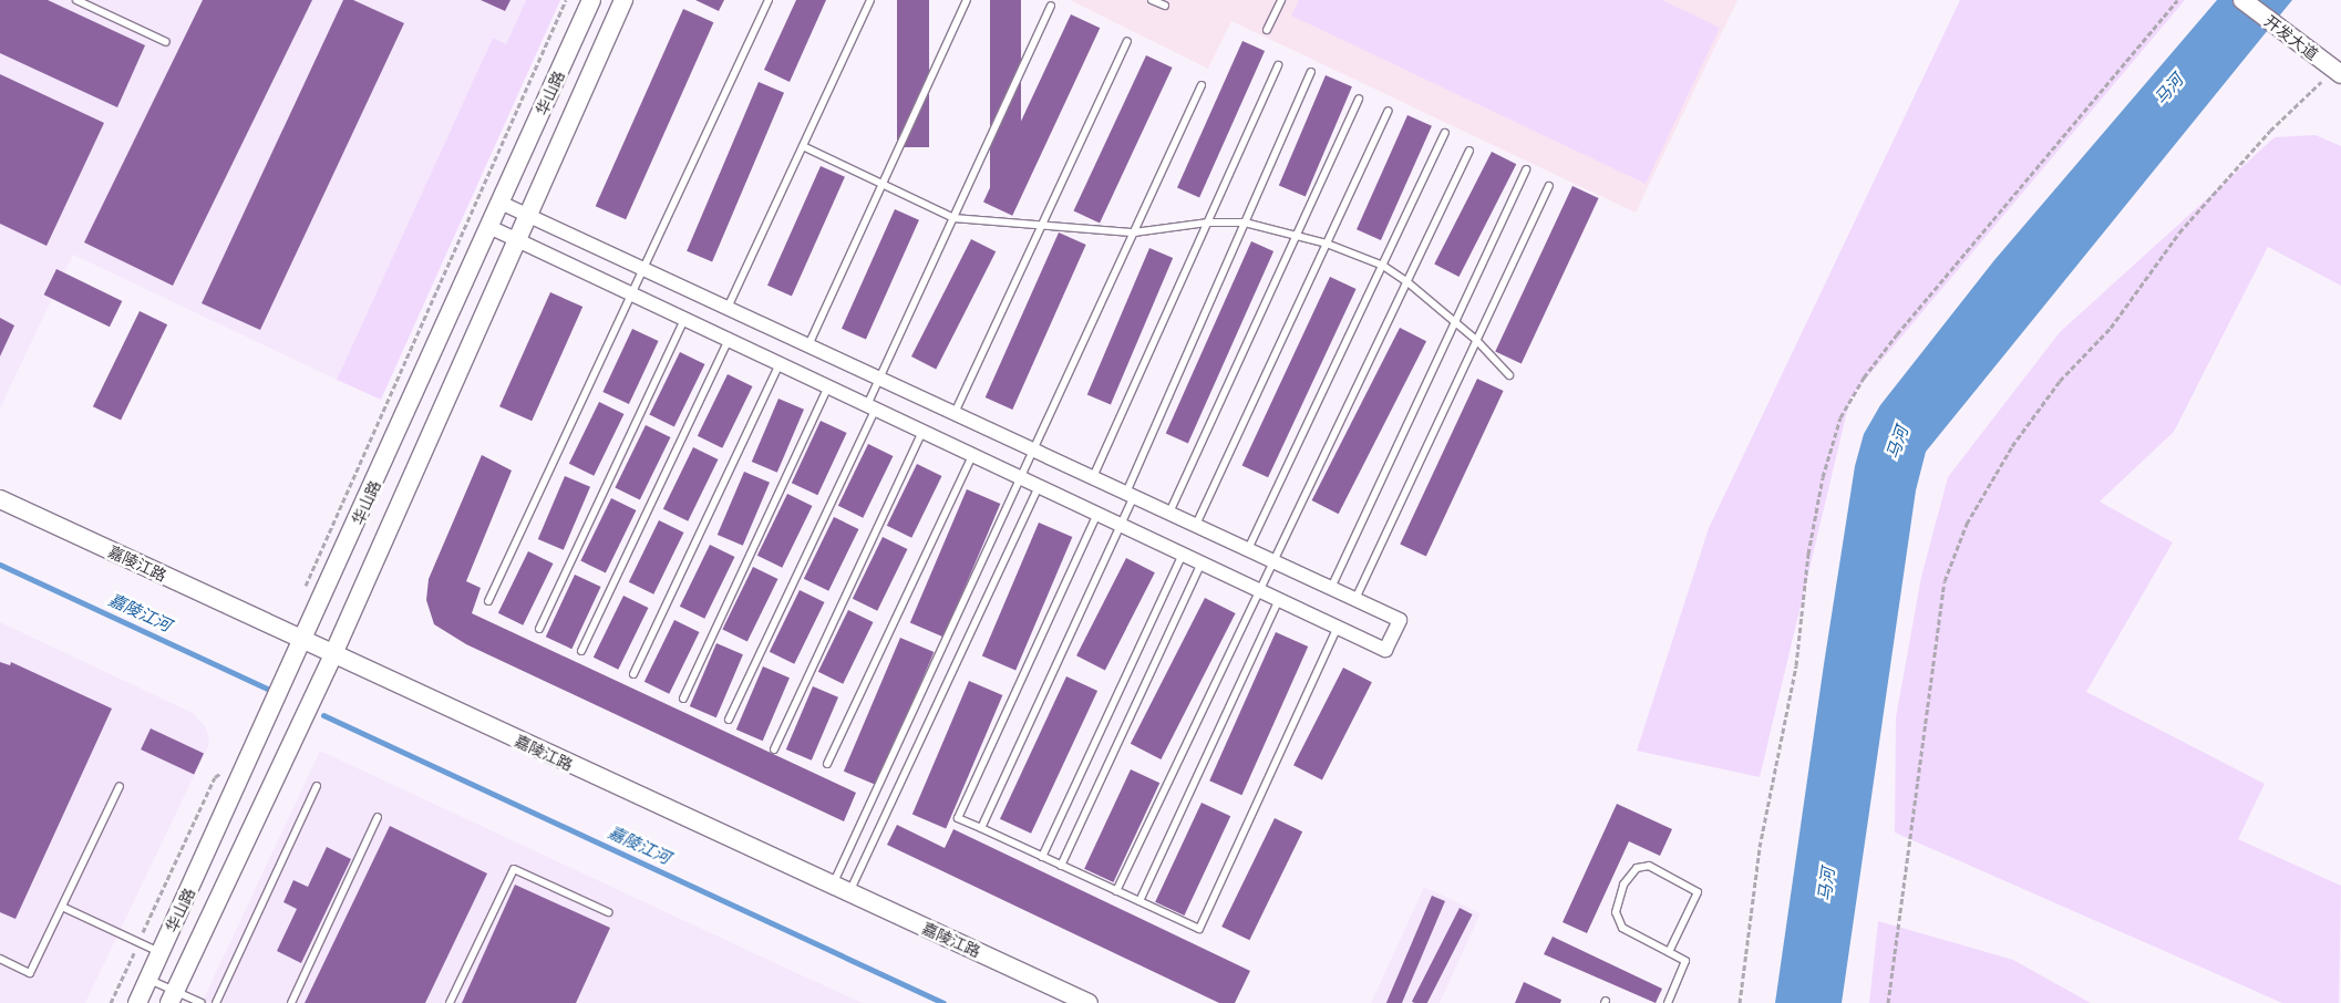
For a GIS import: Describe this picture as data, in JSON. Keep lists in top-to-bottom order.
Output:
{
  "streets": {
    "street": ["开发大道", "华山路", "嘉陵江路"]
  },
  "crossings": [
    ["华山路", "嘉陵江路"]
  ],
  "water": ["马河", "嘉陵江河"]
}
